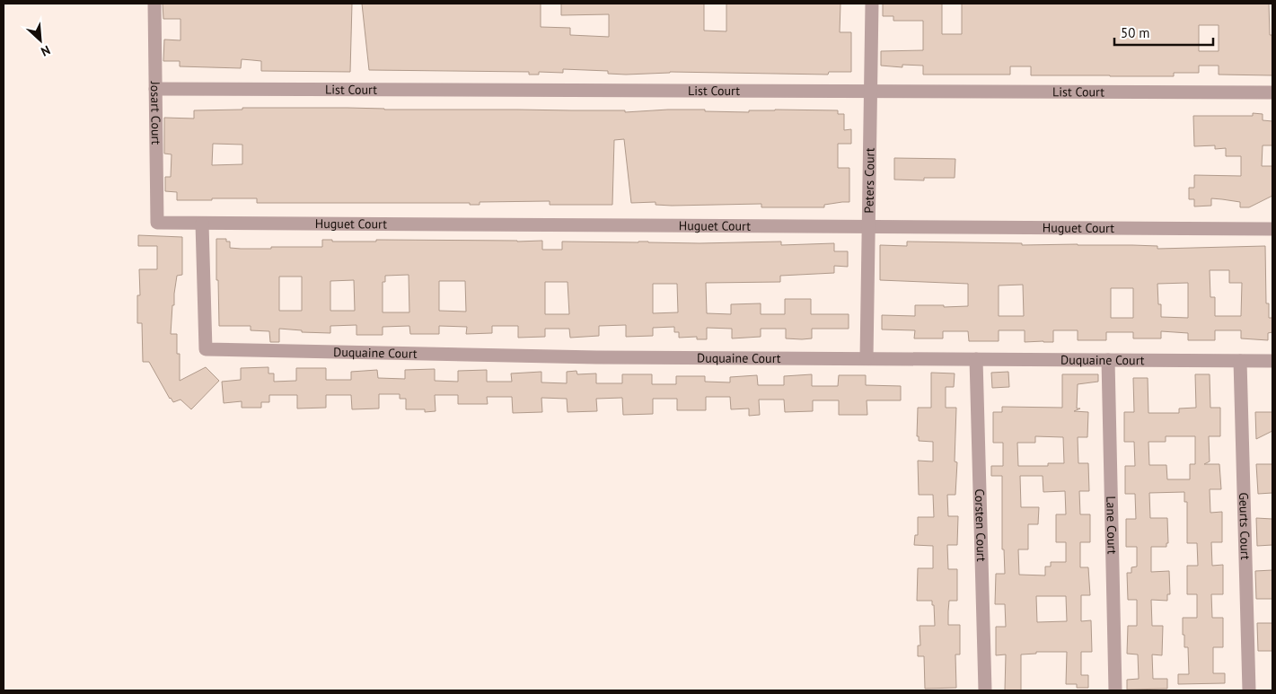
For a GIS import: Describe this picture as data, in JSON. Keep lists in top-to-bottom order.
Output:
{
  "streets": {
    "street": [
      "List Court",
      "Josart Court",
      "Peters Court",
      "Huguet Court",
      "Duquaine Court",
      "Corsten Court",
      "Lane Court",
      "Geurts Court"
    ]
  },
  "crossings": [
    ["List Court", "Josart Court"],
    ["List Court", "Peters Court"],
    ["Josart Court", "Huguet Court"],
    ["Peters Court", "Huguet Court"],
    ["Peters Court", "Duquaine Court"],
    ["Huguet Court", "Duquaine Court"],
    ["Duquaine Court", "Corsten Court"],
    ["Duquaine Court", "Lane Court"],
    ["Duquaine Court", "Geurts Court"]
  ],
  "scale_bar": "50 m",
  "north": "bottom right"
}
